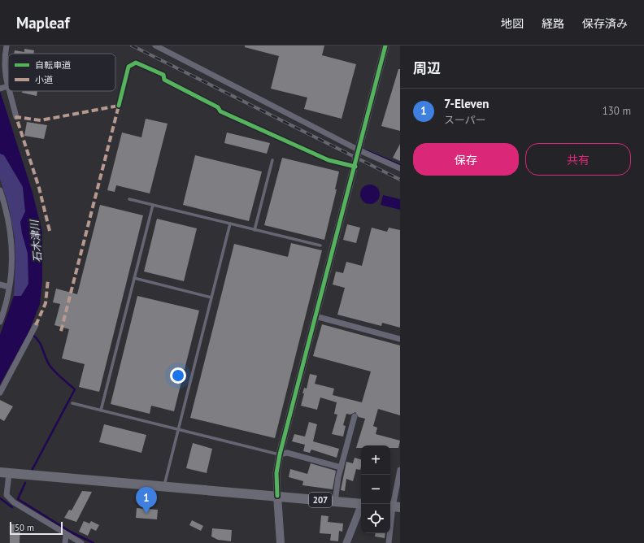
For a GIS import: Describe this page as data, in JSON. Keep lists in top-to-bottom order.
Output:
{
  "streets": {
    "highway": ["207"]
  },
  "water": ["石木津川"],
  "legend": ["自転車道", "小道"],
  "scale_bar": "50 m",
  "page": {
    "header": "Mapleaf",
    "nav": ["地図", "経路", "保存済み"],
    "heading": "周辺",
    "list": [
      {
        "mark": "1",
        "name": "7-Eleven",
        "note": "スーパー",
        "value": "130 m"
      }
    ],
    "buttons": ["保存", "共有"],
    "map_buttons": ["+", "−"],
    "pins": "1",
    "scale": "50 m"
  }
}
